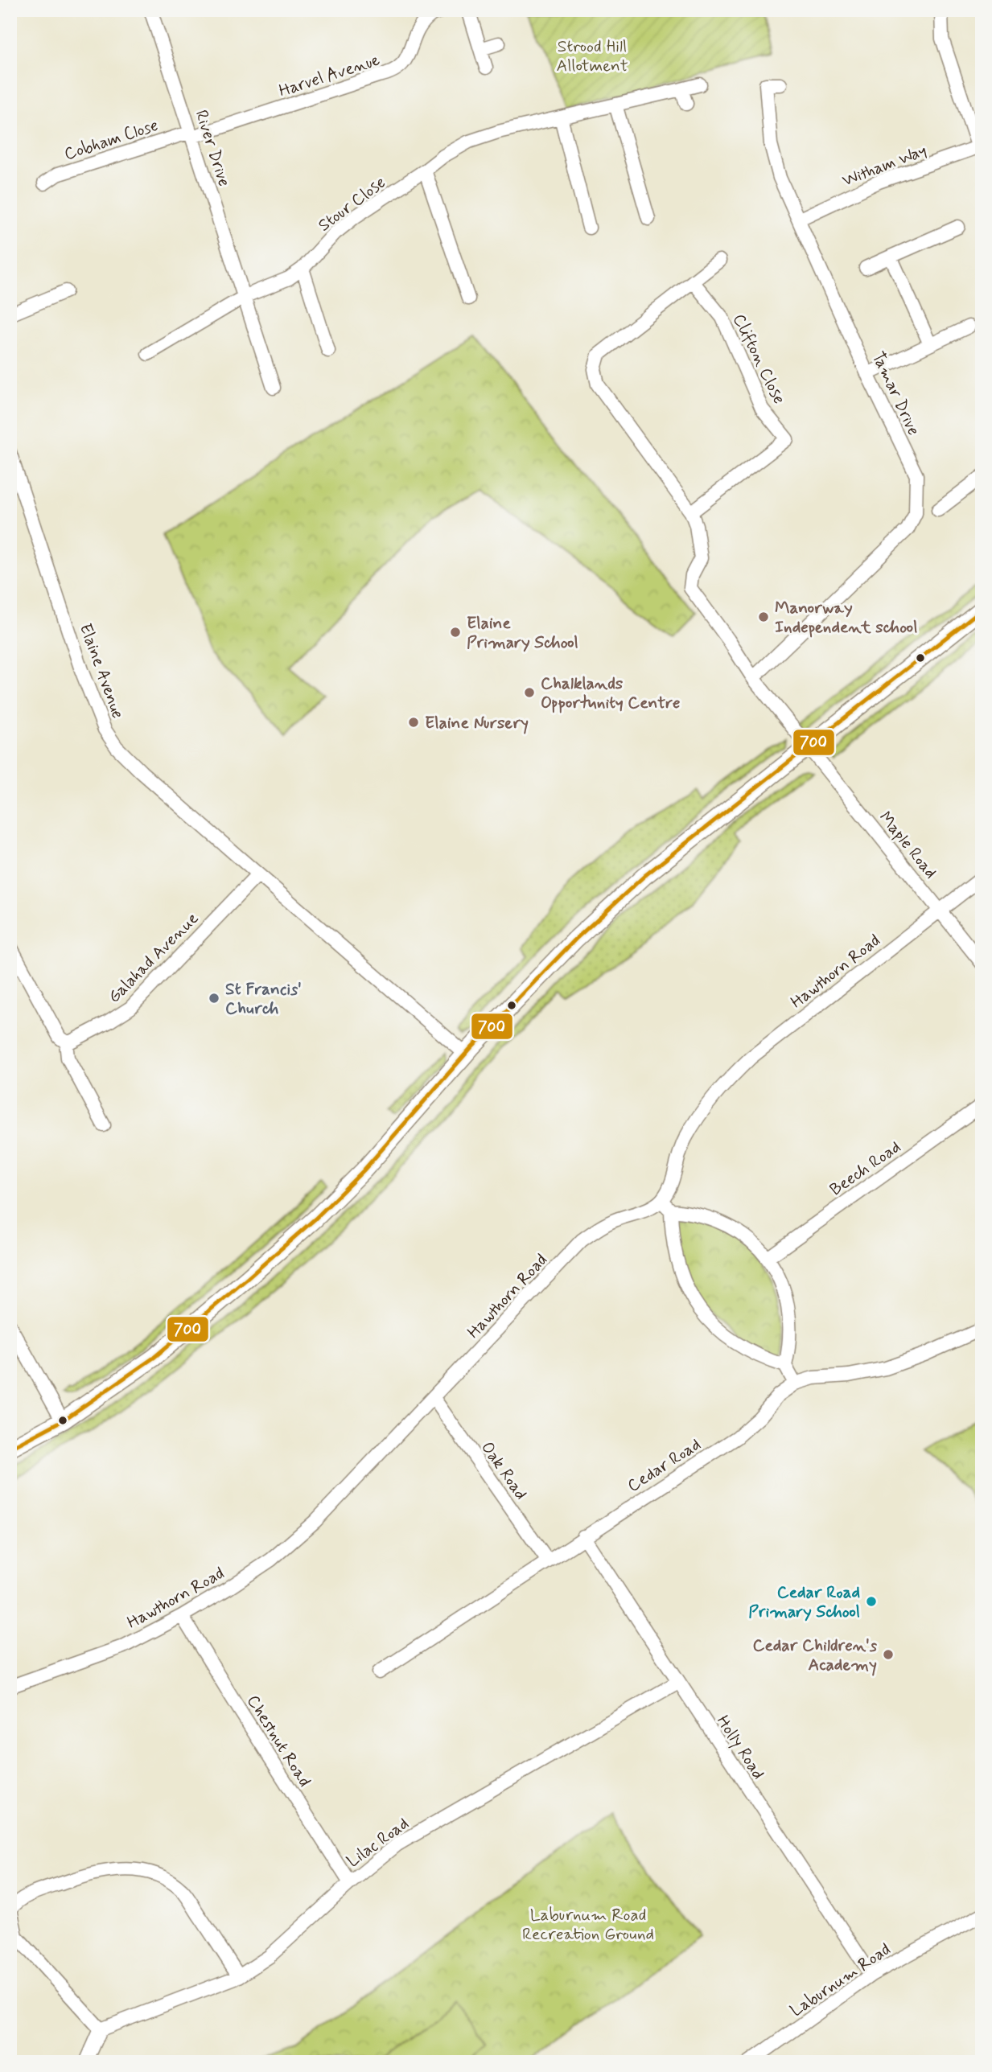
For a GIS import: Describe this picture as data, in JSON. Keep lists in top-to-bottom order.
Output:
{
  "streets": {
    "street": [
      "Harvel Avenue",
      "Cobham Close",
      "River Drive",
      "Witham Way",
      "Stour Close",
      "Clifton Close",
      "Tamar Drive",
      "Elaine Avenue",
      "Maple Road",
      "Galahad Avenue",
      "Hawthorn Road",
      "Beech Road",
      "Cedar Road",
      "Oak Road",
      "Chestnut Road",
      "Holly Road",
      "Lilac Road",
      "Laburnum Road"
    ]
  },
  "crossings": [
    ["Harvel Avenue", "Cobham Close"],
    ["Harvel Avenue", "River Drive"],
    ["Cobham Close", "River Drive"],
    ["River Drive", "Stour Close"],
    ["Witham Way", "Tamar Drive"],
    ["Elaine Avenue", "Galahad Avenue"],
    ["Maple Road", "Hawthorn Road"],
    ["Hawthorn Road", "Oak Road"],
    ["Hawthorn Road", "Chestnut Road"],
    ["Cedar Road", "Oak Road"],
    ["Cedar Road", "Holly Road"],
    ["Chestnut Road", "Lilac Road"],
    ["Holly Road", "Lilac Road"],
    ["Holly Road", "Laburnum Road"]
  ],
  "parks": ["Strood Hill Allotment", "Laburnum Road Recreation Ground"],
  "places": [
    "Manorway Independent school",
    "Elaine Primary School",
    "Chalklands Opportunity Centre",
    "Elaine Nursery",
    "St Francis' Church",
    "Cedar Road Primary School",
    "Cedar Children's Academy"
  ],
  "lines": ["transit line 700"]
}
